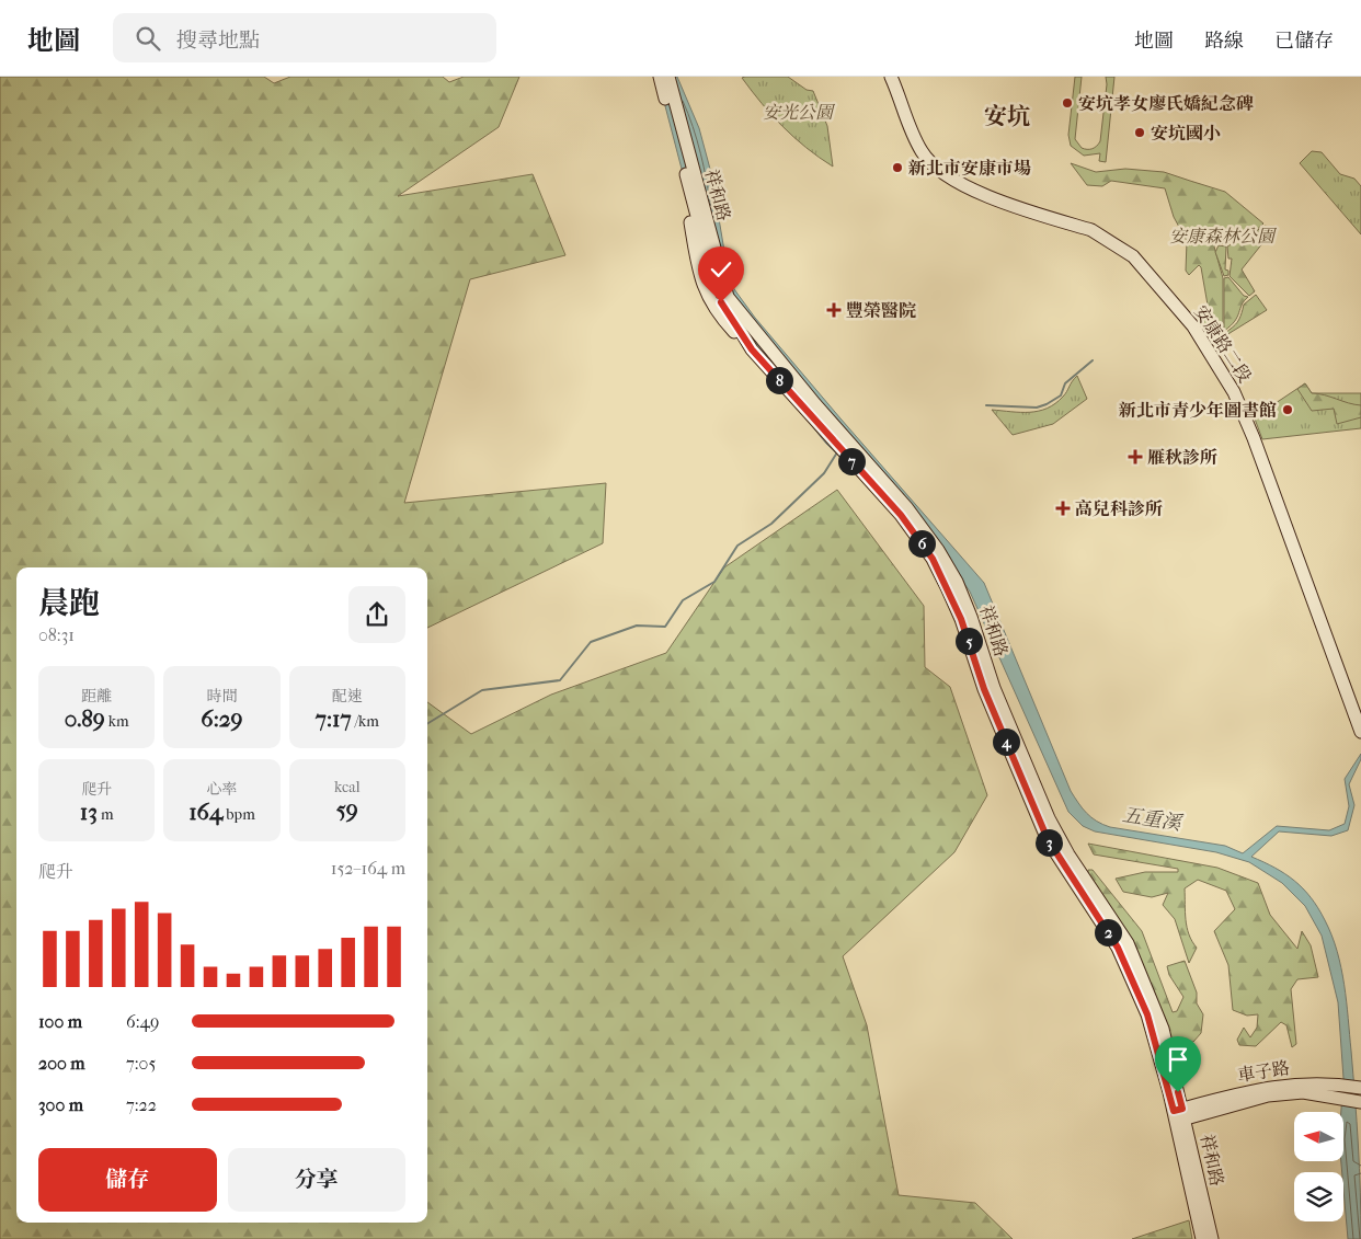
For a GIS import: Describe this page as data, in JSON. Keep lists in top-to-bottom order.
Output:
{
  "streets": {
    "main road": ["祥和路", "安康路二段", "車子路"]
  },
  "crossings": [
    ["祥和路", "車子路"]
  ],
  "districts": ["安坑"],
  "water": ["五重溪"],
  "parks": ["安光公園", "安康森林公園"],
  "places": {
    "other": [
      "安坑孝女廖氏嬌紀念碑",
      "安坑國小",
      "新北市安康市場",
      "新北市青少年圖書館"
    ],
    "health": ["豐榮醫院", "雁秋診所", "高兒科診所"]
  },
  "north": "left",
  "page": {
    "header": "地圖",
    "search": "搜尋地點",
    "nav": ["地圖", "路線", "已儲存"],
    "pins": [
      "8",
      "7",
      "6",
      "5",
      "4",
      "3",
      "2"
    ],
    "heading": ["晨跑", "08:31"],
    "stats": [
      ["距離", "0.89 km"],
      ["時間", "6:29"],
      ["配速", "7:17 /km"],
      ["爬升", "13 m"],
      ["心率", "164 bpm"],
      ["kcal", "59"]
    ],
    "chart": ["爬升", "152–164 m"],
    "list": [
      {
        "name": "100 m",
        "note": "6:49"
      },
      {
        "name": "200 m",
        "note": "7:05"
      },
      {
        "name": "300 m",
        "note": "7:22"
      }
    ],
    "buttons": ["儲存", "分享"]
  }
}
